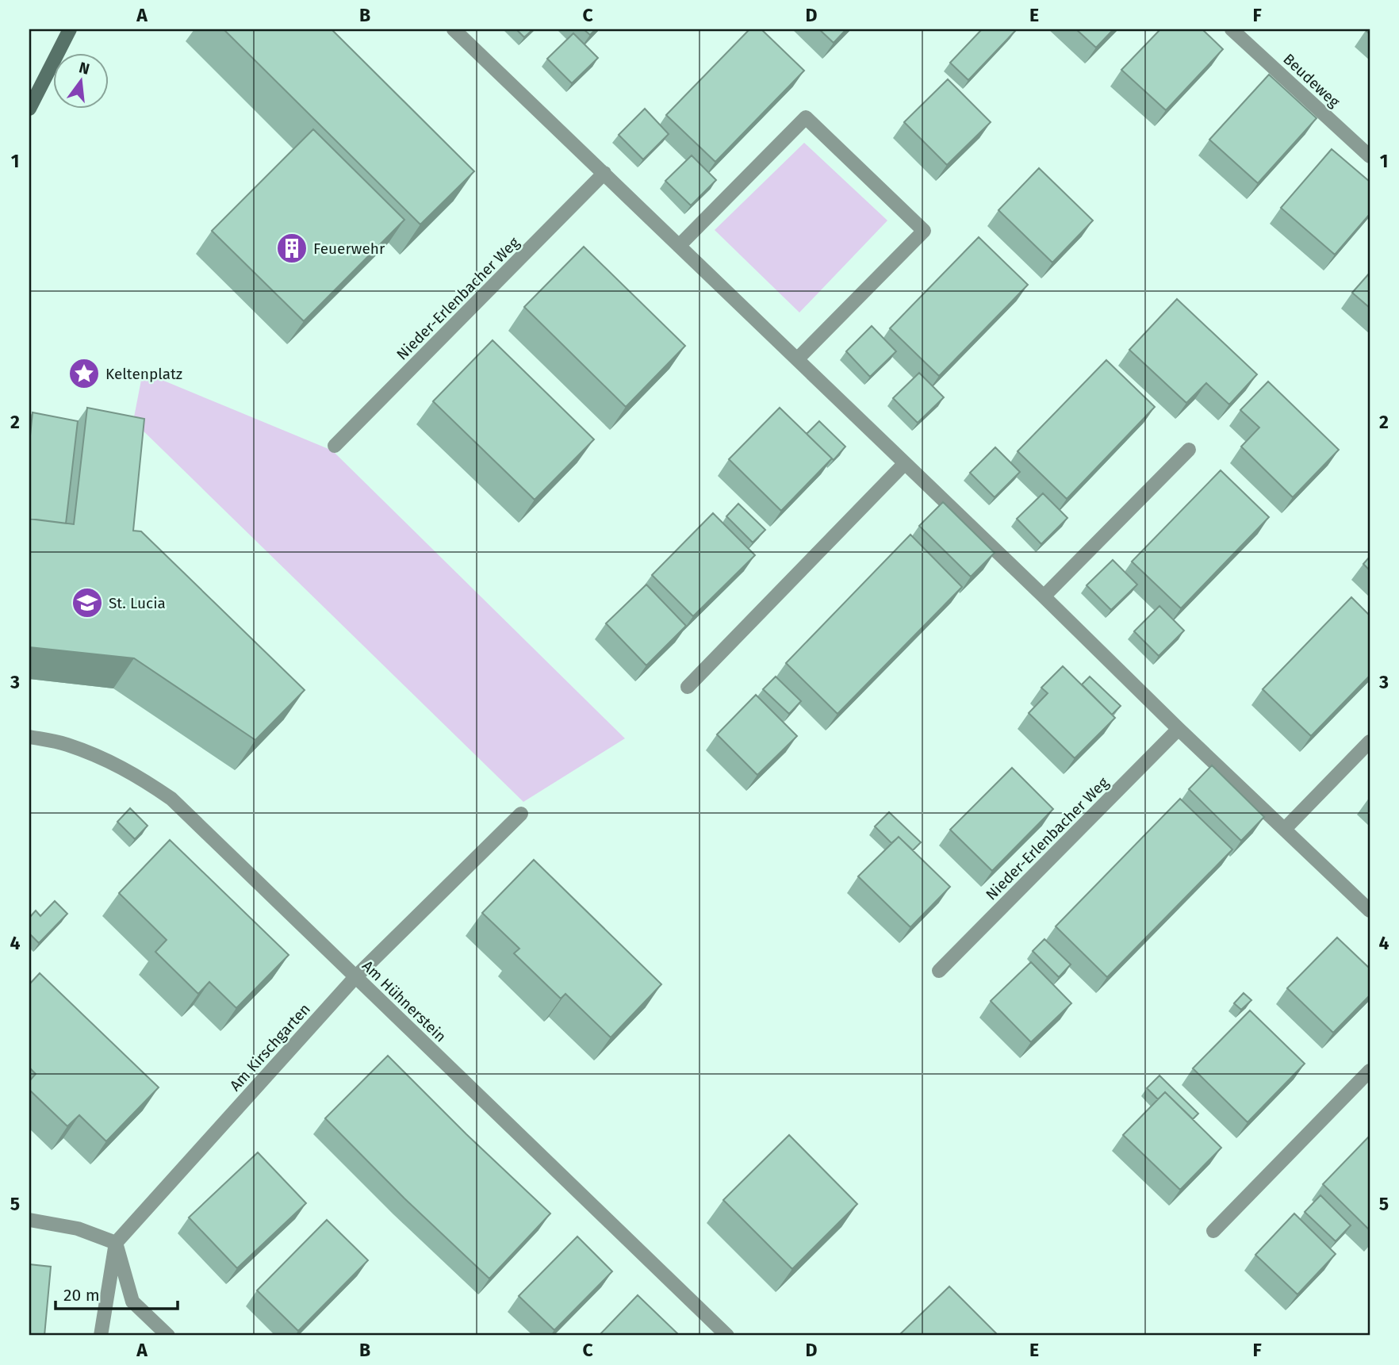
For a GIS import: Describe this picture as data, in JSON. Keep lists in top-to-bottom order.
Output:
{
  "streets": {
    "street": [
      "Beudeweg",
      "Nieder-Erlenbacher Weg",
      "Am Hühnerstein",
      "Am Kirschgarten"
    ]
  },
  "crossings": [
    ["Am Hühnerstein", "Am Kirschgarten"]
  ],
  "places": {
    "building": ["Feuerwehr"],
    "place": ["Keltenplatz"],
    "school or university": ["St. Lucia"]
  },
  "scale_bar": "20 m",
  "north": "top",
  "grid": {
    "columns": [
      "A",
      "B",
      "C",
      "D",
      "E",
      "F"
    ],
    "rows": [
      "1",
      "2",
      "3",
      "4",
      "5"
    ]
  }
}
